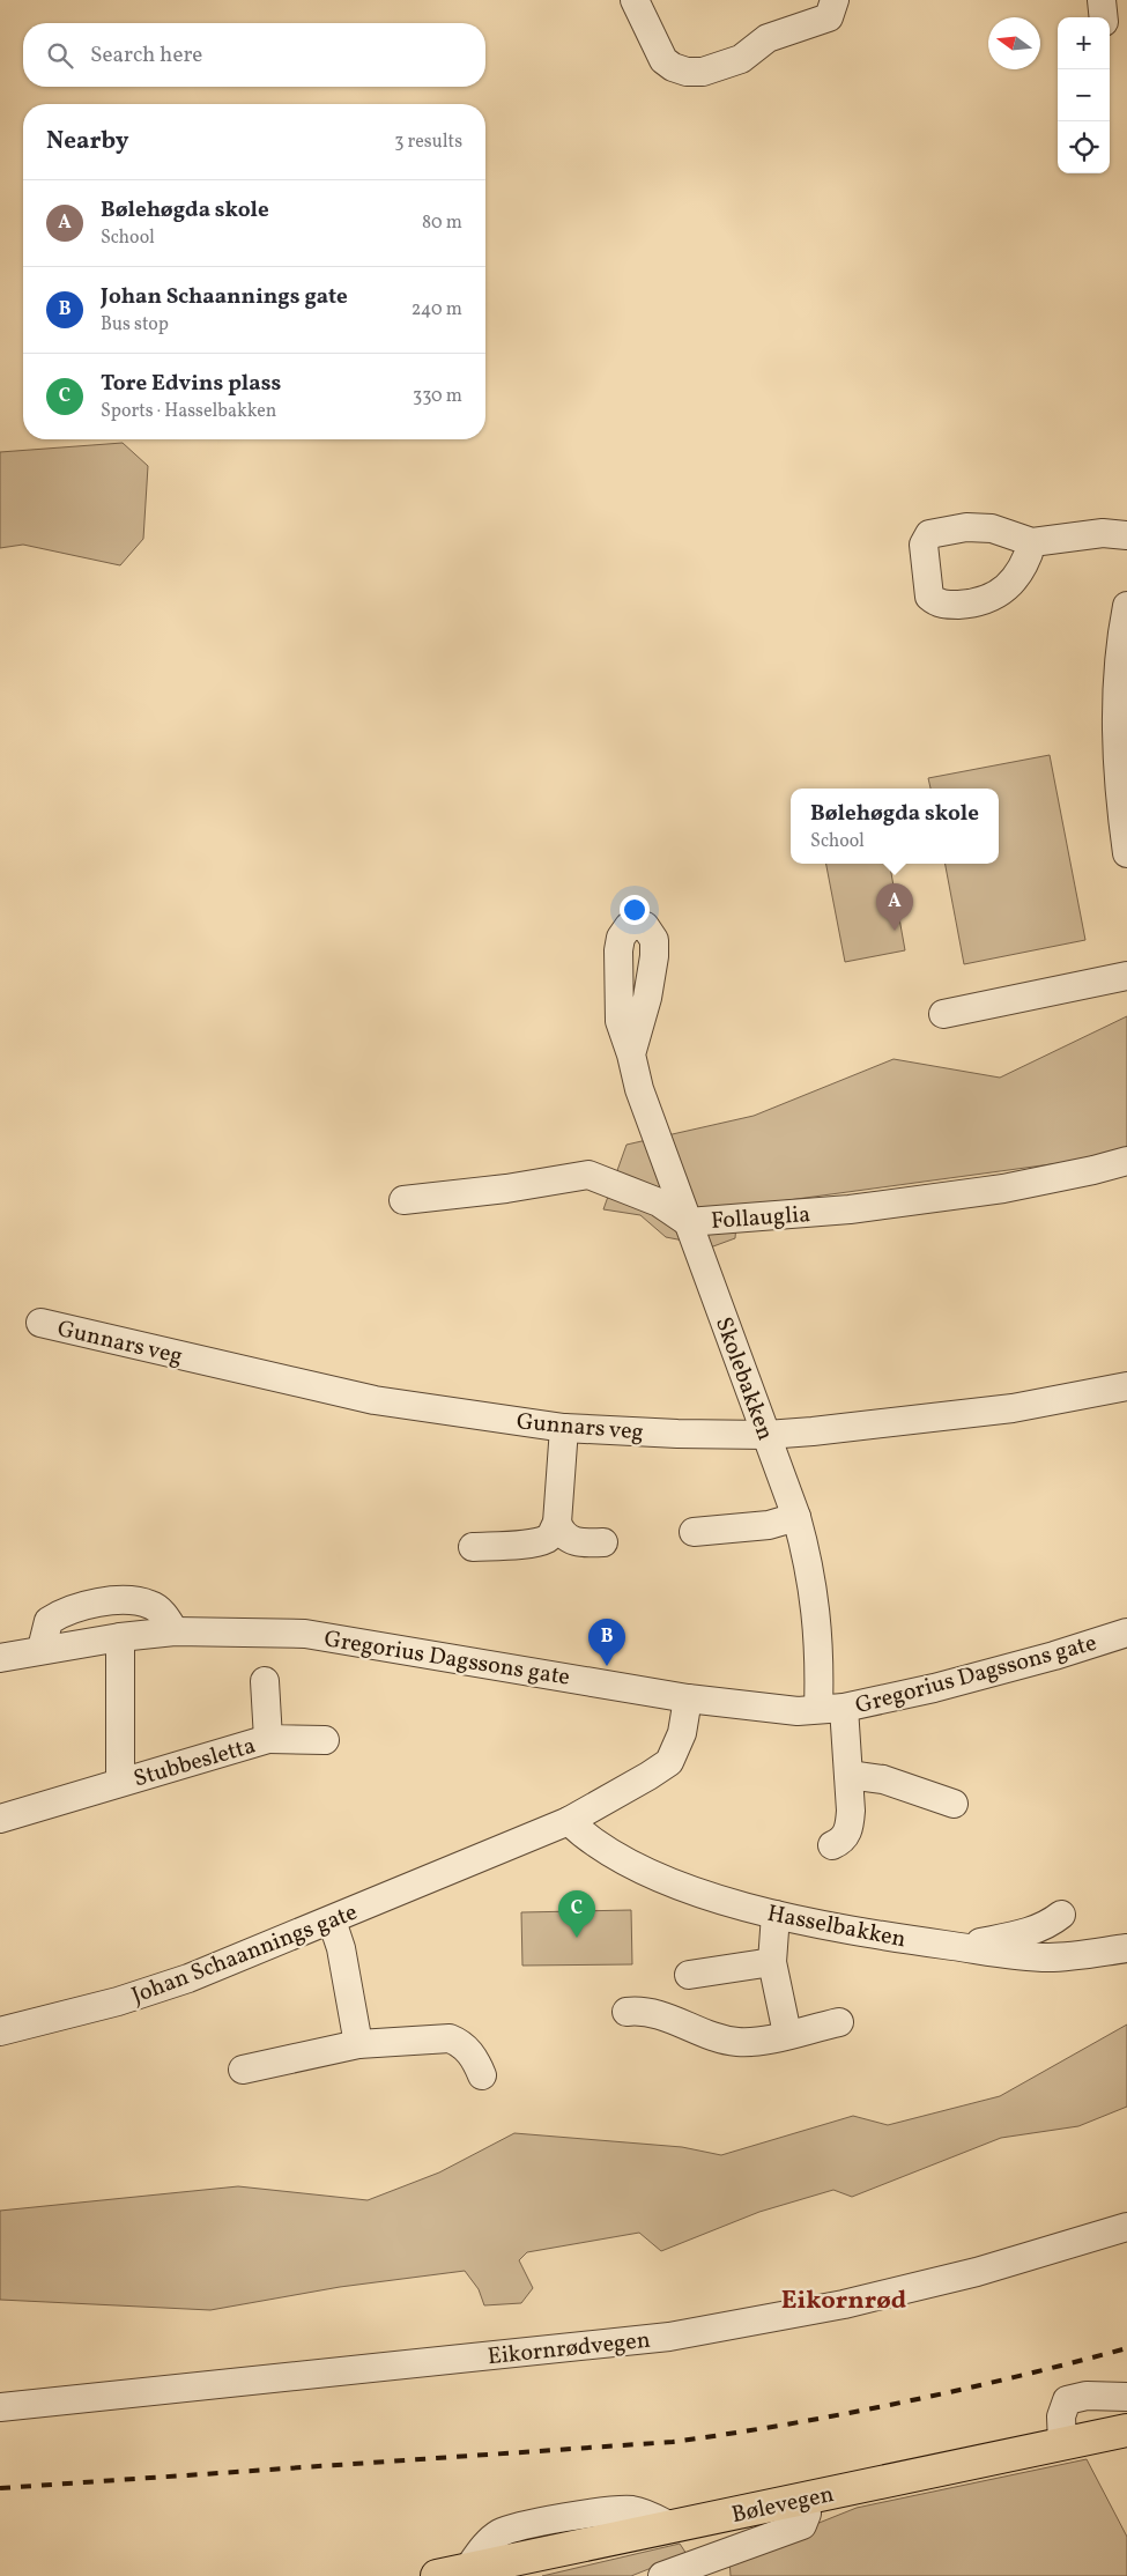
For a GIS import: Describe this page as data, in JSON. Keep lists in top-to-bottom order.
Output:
{
  "streets": {
    "main road": ["Bølevegen"],
    "street": [
      "Follauglia",
      "Gunnars veg",
      "Skolebakken",
      "Gregorius Dagssons gate",
      "Stubbesletta",
      "Hasselbakken",
      "Johan Schaannings gate",
      "Eikornrødvegen"
    ]
  },
  "crossings": [
    ["Follauglia", "Skolebakken"],
    ["Gunnars veg", "Skolebakken"],
    ["Skolebakken", "Gregorius Dagssons gate"],
    ["Gregorius Dagssons gate", "Stubbesletta"],
    ["Gregorius Dagssons gate", "Johan Schaannings gate"],
    ["Hasselbakken", "Johan Schaannings gate"]
  ],
  "districts": ["Eikornrød"],
  "north": "left",
  "page": {
    "map_buttons": ["+", "−"],
    "search": "Search here",
    "heading": ["Nearby", "3 results"],
    "list": [
      {
        "mark": "A",
        "name": "Bølehøgda skole",
        "note": "School",
        "value": "80 m"
      },
      {
        "mark": "B",
        "name": "Johan Schaannings gate",
        "note": "Bus stop",
        "value": "240 m"
      },
      {
        "mark": "C",
        "name": "Tore Edvins plass",
        "note": "Sports · Hasselbakken",
        "value": "330 m"
      }
    ],
    "popup": ["Bølehøgda skole", "School"],
    "pins": ["A", "B", "C"]
  }
}
